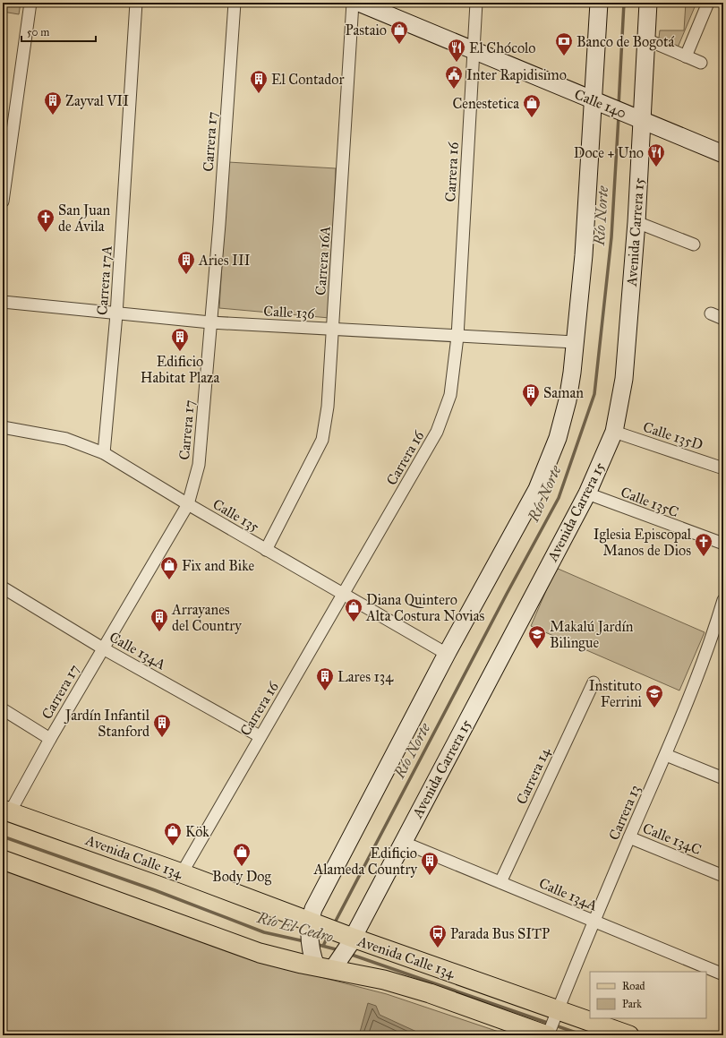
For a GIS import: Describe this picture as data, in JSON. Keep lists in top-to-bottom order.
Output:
{
  "streets": {
    "main road": ["Calle 140", "Avenida Carrera 15", "Avenida Calle 134"],
    "street": [
      "Carrera 17",
      "Carrera 16",
      "Carrera 16A",
      "Carrera 17A",
      "Calle 136",
      "Calle 135D",
      "Calle 135C",
      "Calle 135",
      "Calle 134A",
      "Carrera 14",
      "Carrera 13",
      "Calle 134C"
    ]
  },
  "crossings": [
    ["Calle 140", "Carrera 16"],
    ["Calle 140", "Avenida Carrera 15"],
    ["Carrera 17", "Calle 136"],
    ["Carrera 17", "Calle 135"],
    ["Carrera 17", "Calle 134A"],
    ["Carrera 17", "Avenida Calle 134"],
    ["Carrera 16", "Calle 136"],
    ["Carrera 16", "Calle 135"],
    ["Carrera 16", "Calle 134A"],
    ["Carrera 16", "Avenida Calle 134"],
    ["Avenida Carrera 15", "Calle 135D"],
    ["Avenida Carrera 15", "Calle 135C"],
    ["Avenida Carrera 15", "Calle 134A"],
    ["Avenida Carrera 15", "Avenida Calle 134"],
    ["Carrera 16A", "Calle 136"],
    ["Carrera 16A", "Calle 135"],
    ["Carrera 17A", "Calle 136"],
    ["Carrera 17A", "Calle 135"],
    ["Calle 134A", "Carrera 14"],
    ["Calle 134A", "Carrera 13"],
    ["Carrera 13", "Calle 134C"],
    ["Carrera 13", "Avenida Calle 134"]
  ],
  "water": ["Río Norte", "Río El Cedro"],
  "places": {
    "shop": [
      "Pastaio",
      "Cenestetica",
      "Fix and Bike",
      "Diana Quintero Alta Costura Novias",
      "Kök",
      "Body Dog"
    ],
    "bank": ["Banco de Bogotá"],
    "restaurant": ["El Chócolo", "Doce + Uno"],
    "public building": ["Inter Rapidisimo"],
    "building": [
      "El Contador",
      "Zayval VII",
      "Aries III",
      "Edificio Habitat Plaza",
      "Saman",
      "Arrayanes del Country",
      "Lares 134",
      "Jardín Infantil Stanford",
      "Edificio Alameda Country"
    ],
    "church": ["San Juan de Ávila", "Iglesia Episcopal Manos de Dios"],
    "school or university": ["Makalú Jardín Bilingue", "Instituto Ferrini"],
    "bus stop": ["Parada Bus SITP"]
  },
  "legend": ["Road", "Park"],
  "scale_bar": "50 m"
}
